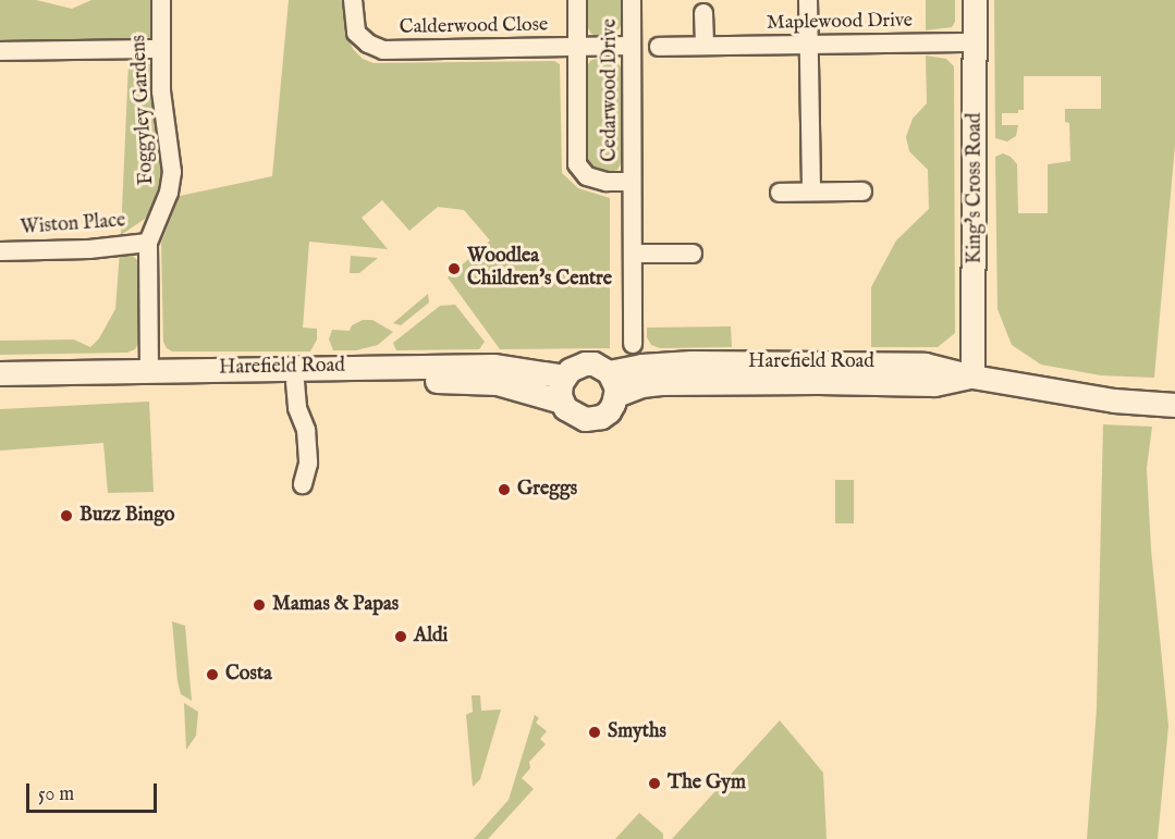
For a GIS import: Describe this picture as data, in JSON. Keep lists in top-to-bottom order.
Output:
{
  "streets": {
    "street": [
      "Maplewood Drive",
      "Calderwood Close",
      "Cedarwood Drive",
      "Foggyley Gardens",
      "King's Cross Road",
      "Wiston Place",
      "Harefield Road"
    ]
  },
  "crossings": [
    ["Maplewood Drive", "King's Cross Road"],
    ["Calderwood Close", "Cedarwood Drive"],
    ["Foggyley Gardens", "Wiston Place"],
    ["Foggyley Gardens", "Harefield Road"],
    ["King's Cross Road", "Harefield Road"]
  ],
  "places": [
    "Woodlea Children's Centre",
    "Greggs",
    "Buzz Bingo",
    "Mamas & Papas",
    "Aldi",
    "Costa",
    "Smyths",
    "The Gym"
  ],
  "scale_bar": "50 m"
}
